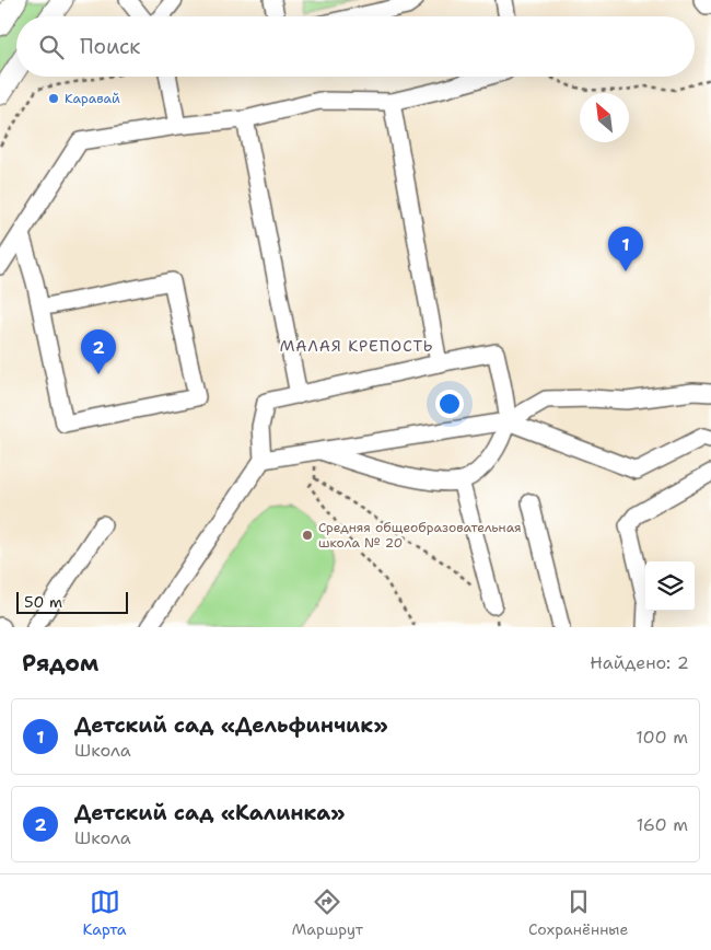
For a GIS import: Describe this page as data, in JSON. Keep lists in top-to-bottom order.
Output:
{
  "districts": ["МАЛАЯ КРЕПОСТЬ"],
  "places": ["Каравай", "Средняя общеобразовательная школа № 20"],
  "scale_bar": "50 m",
  "north": "top left",
  "page": {
    "search": "Поиск",
    "pins": ["1", "2"],
    "scale": "50 m",
    "heading": ["Рядом", "Найдено: 2"],
    "list": [
      {
        "mark": "1",
        "name": "Детский сад «Дельфинчик»",
        "note": "Школа",
        "value": "100 m"
      },
      {
        "mark": "2",
        "name": "Детский сад «Калинка»",
        "note": "Школа",
        "value": "160 m"
      }
    ],
    "nav": ["Карта", "Маршрут", "Сохранённые"]
  }
}
